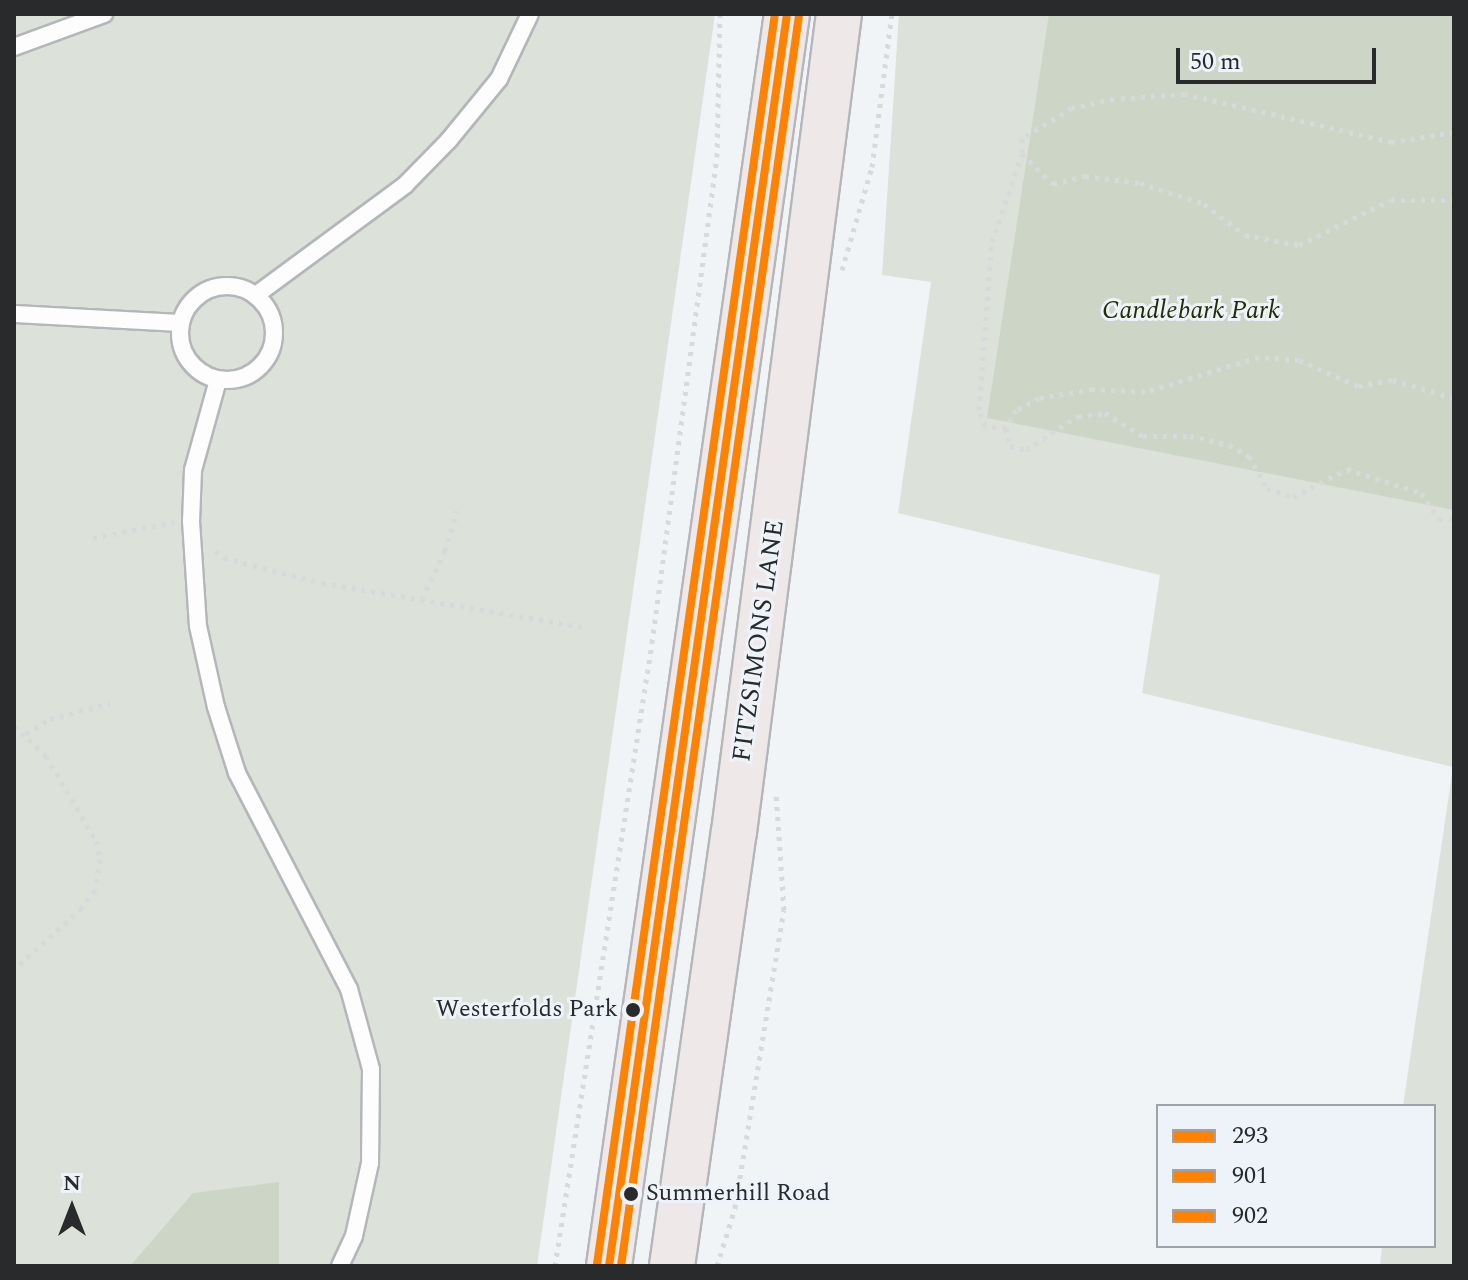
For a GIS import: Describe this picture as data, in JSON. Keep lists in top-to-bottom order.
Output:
{
  "streets": {
    "main road": ["FITZSIMONS LANE"]
  },
  "parks": ["Candlebark Park"],
  "places": ["Westerfolds Park", "Summerhill Road"],
  "lines": ["transit line 293", "transit line 902", "transit line 901"],
  "legend": ["293", "901", "902"],
  "scale_bar": "50 m",
  "north": "top"
}
